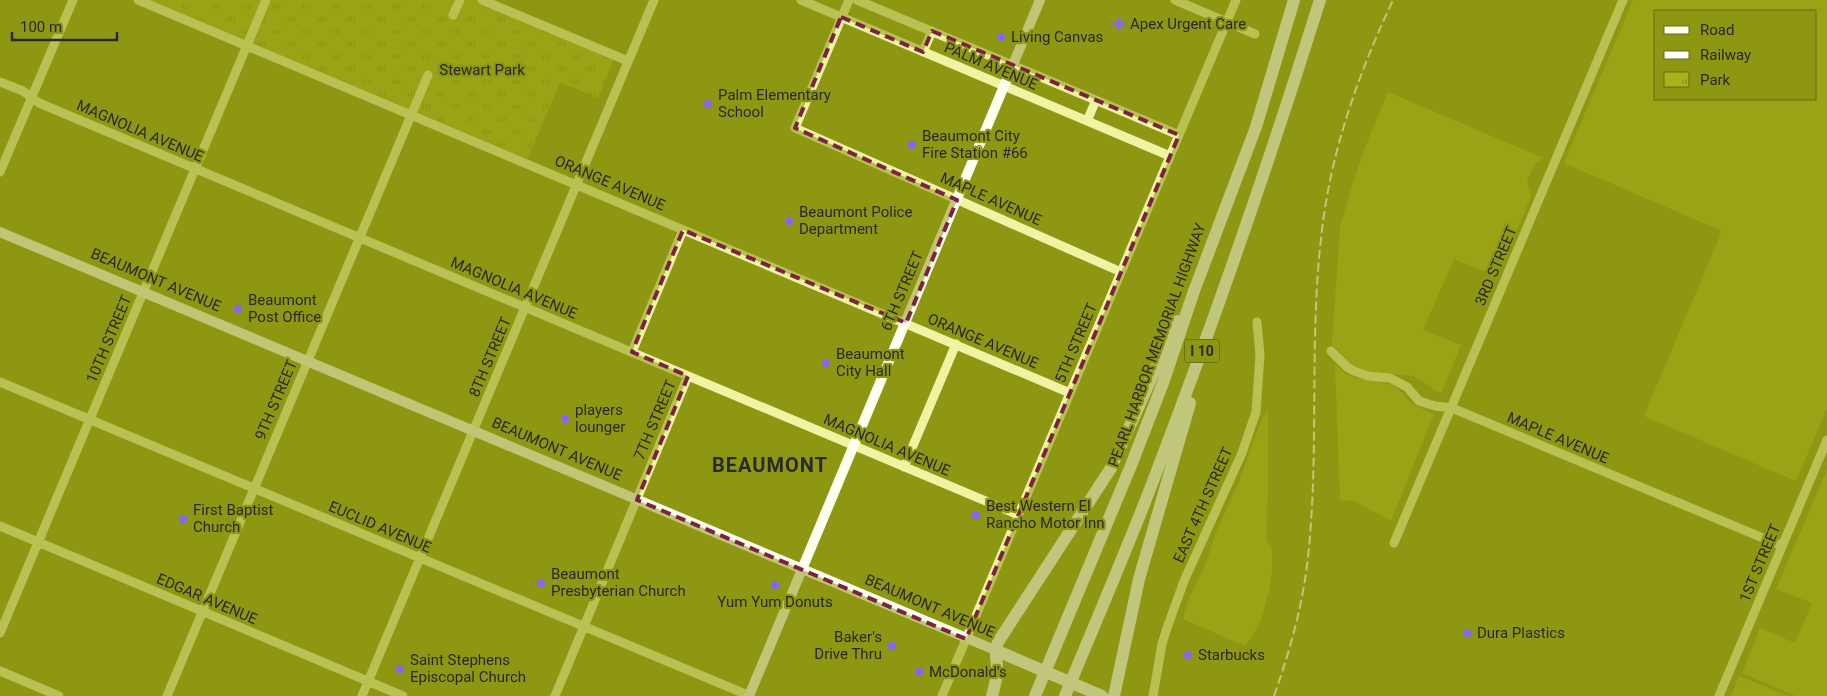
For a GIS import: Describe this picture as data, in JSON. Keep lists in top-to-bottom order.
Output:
{
  "streets": {
    "highway": ["BEAUMONT AVENUE", "PEARL HARBOR MEMORIAL HIGHWAY", "I 10"],
    "main road": ["6TH STREET"],
    "street": [
      "PALM AVENUE",
      "MAGNOLIA AVENUE",
      "ORANGE AVENUE",
      "MAPLE AVENUE",
      "3RD STREET",
      "10TH STREET",
      "5TH STREET",
      "8TH STREET",
      "9TH STREET",
      "7TH STREET",
      "EAST 4TH STREET",
      "EUCLID AVENUE",
      "1ST STREET",
      "EDGAR AVENUE"
    ]
  },
  "crossings": [
    ["PALM AVENUE", "MAPLE AVENUE"],
    ["PALM AVENUE", "6TH STREET"],
    ["PALM AVENUE", "5TH STREET"],
    ["MAGNOLIA AVENUE", "6TH STREET"],
    ["MAGNOLIA AVENUE", "10TH STREET"],
    ["MAGNOLIA AVENUE", "5TH STREET"],
    ["MAGNOLIA AVENUE", "8TH STREET"],
    ["MAGNOLIA AVENUE", "9TH STREET"],
    ["MAGNOLIA AVENUE", "7TH STREET"],
    ["ORANGE AVENUE", "6TH STREET"],
    ["ORANGE AVENUE", "10TH STREET"],
    ["ORANGE AVENUE", "5TH STREET"],
    ["ORANGE AVENUE", "8TH STREET"],
    ["ORANGE AVENUE", "9TH STREET"],
    ["MAPLE AVENUE", "3RD STREET"],
    ["MAPLE AVENUE", "6TH STREET"],
    ["MAPLE AVENUE", "5TH STREET"],
    ["MAPLE AVENUE", "1ST STREET"],
    ["BEAUMONT AVENUE", "6TH STREET"],
    ["BEAUMONT AVENUE", "10TH STREET"],
    ["BEAUMONT AVENUE", "5TH STREET"],
    ["BEAUMONT AVENUE", "8TH STREET"],
    ["BEAUMONT AVENUE", "9TH STREET"],
    ["BEAUMONT AVENUE", "7TH STREET"],
    ["6TH STREET", "EUCLID AVENUE"],
    ["10TH STREET", "EUCLID AVENUE"],
    ["10TH STREET", "EDGAR AVENUE"],
    ["8TH STREET", "EUCLID AVENUE"],
    ["8TH STREET", "EDGAR AVENUE"],
    ["9TH STREET", "EUCLID AVENUE"],
    ["9TH STREET", "EDGAR AVENUE"],
    ["7TH STREET", "EUCLID AVENUE"]
  ],
  "districts": ["BEAUMONT"],
  "parks": ["Stewart Park"],
  "places": {
    "health": ["Apex Urgent Care"],
    "other": [
      "Living Canvas",
      "Palm Elementary School",
      "Beaumont City Fire Station #66",
      "Beaumont Police Department",
      "Beaumont Post Office",
      "Beaumont City Hall",
      "players lounger",
      "Best Western El Rancho Motor Inn",
      "First Baptist Church",
      "Beaumont Presbyterian Church",
      "Yum Yum Donuts",
      "Dura Plastics",
      "Baker's Drive Thru",
      "Starbucks",
      "Saint Stephens Episcopal Church",
      "McDonald's"
    ]
  },
  "legend": ["Road", "Railway", "Park"],
  "scale_bar": "100 m"
}
